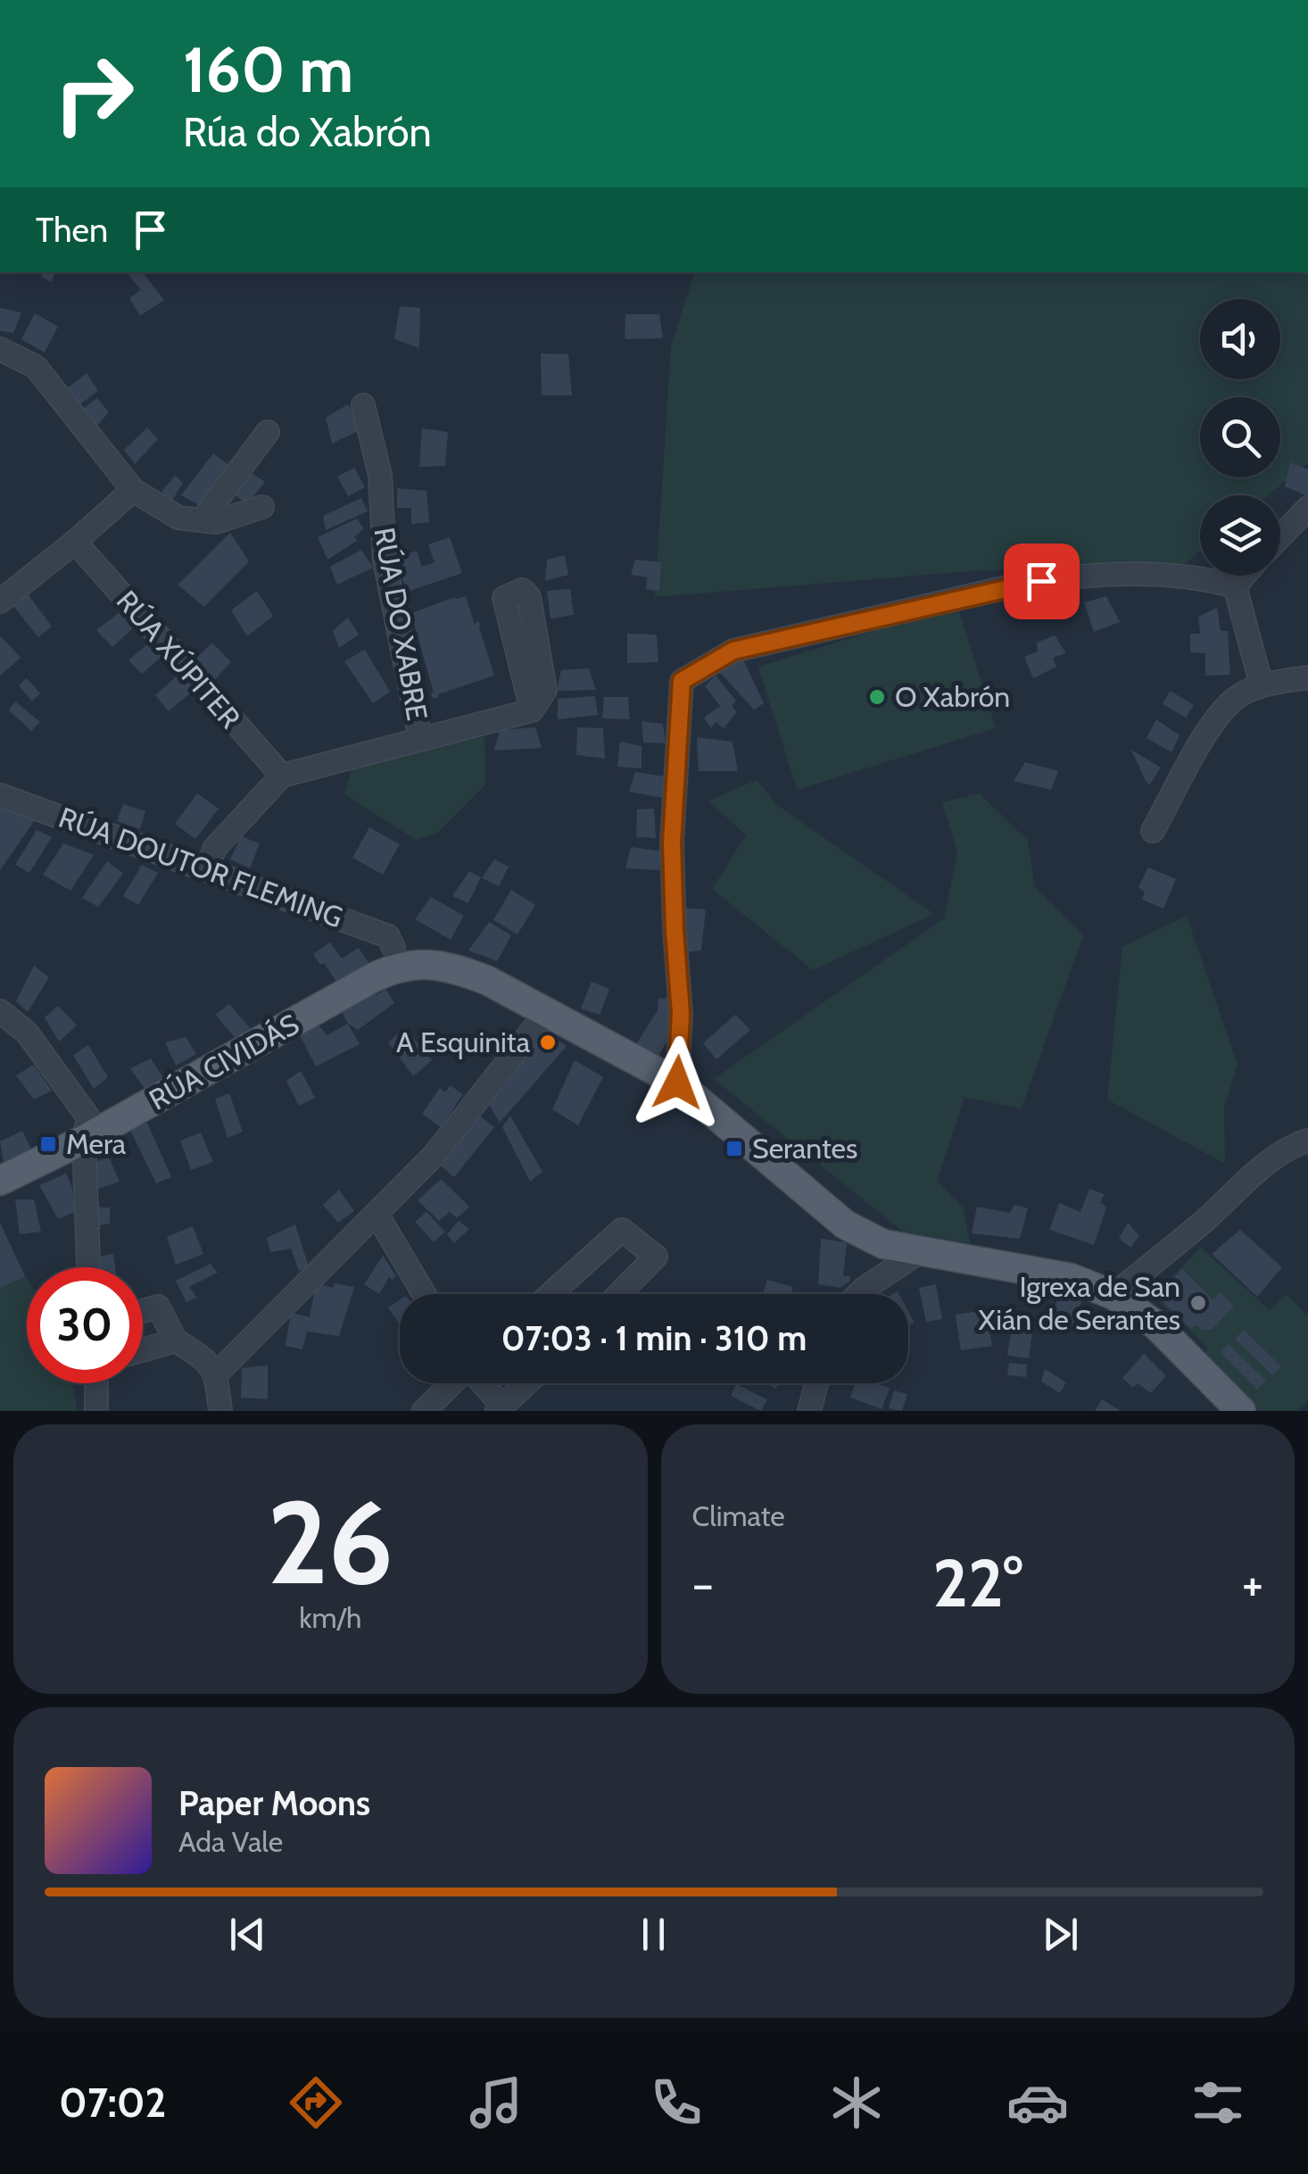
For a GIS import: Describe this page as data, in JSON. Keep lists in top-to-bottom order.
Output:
{
  "streets": {
    "main road": ["RÚA DOUTOR FLEMING", "RÚA CIVIDÁS"],
    "street": ["RÚA DO XABRE", "RÚA XÚPITER"]
  },
  "crossings": [
    ["RÚA DO XABRE", "RÚA XÚPITER"],
    ["RÚA DOUTOR FLEMING", "RÚA CIVIDÁS"]
  ],
  "places": {
    "other": ["O Xabrón", "A Esquinita", "Igrexa de San Xián de Serantes"],
    "transit": ["Mera", "Serantes"]
  },
  "page": {
    "turn": ["160 m", "Rúa do Xabrón"],
    "then": "Then",
    "limit": "30",
    "trip": "07:03 · 1 min · 310 m",
    "tile": [
      ["26", "km/h"],
      "Climate"
    ],
    "heat": ["−", "22°", "+"],
    "song": ["Paper Moons", "Ada Vale"],
    "tabs": "07:02"
  }
}
